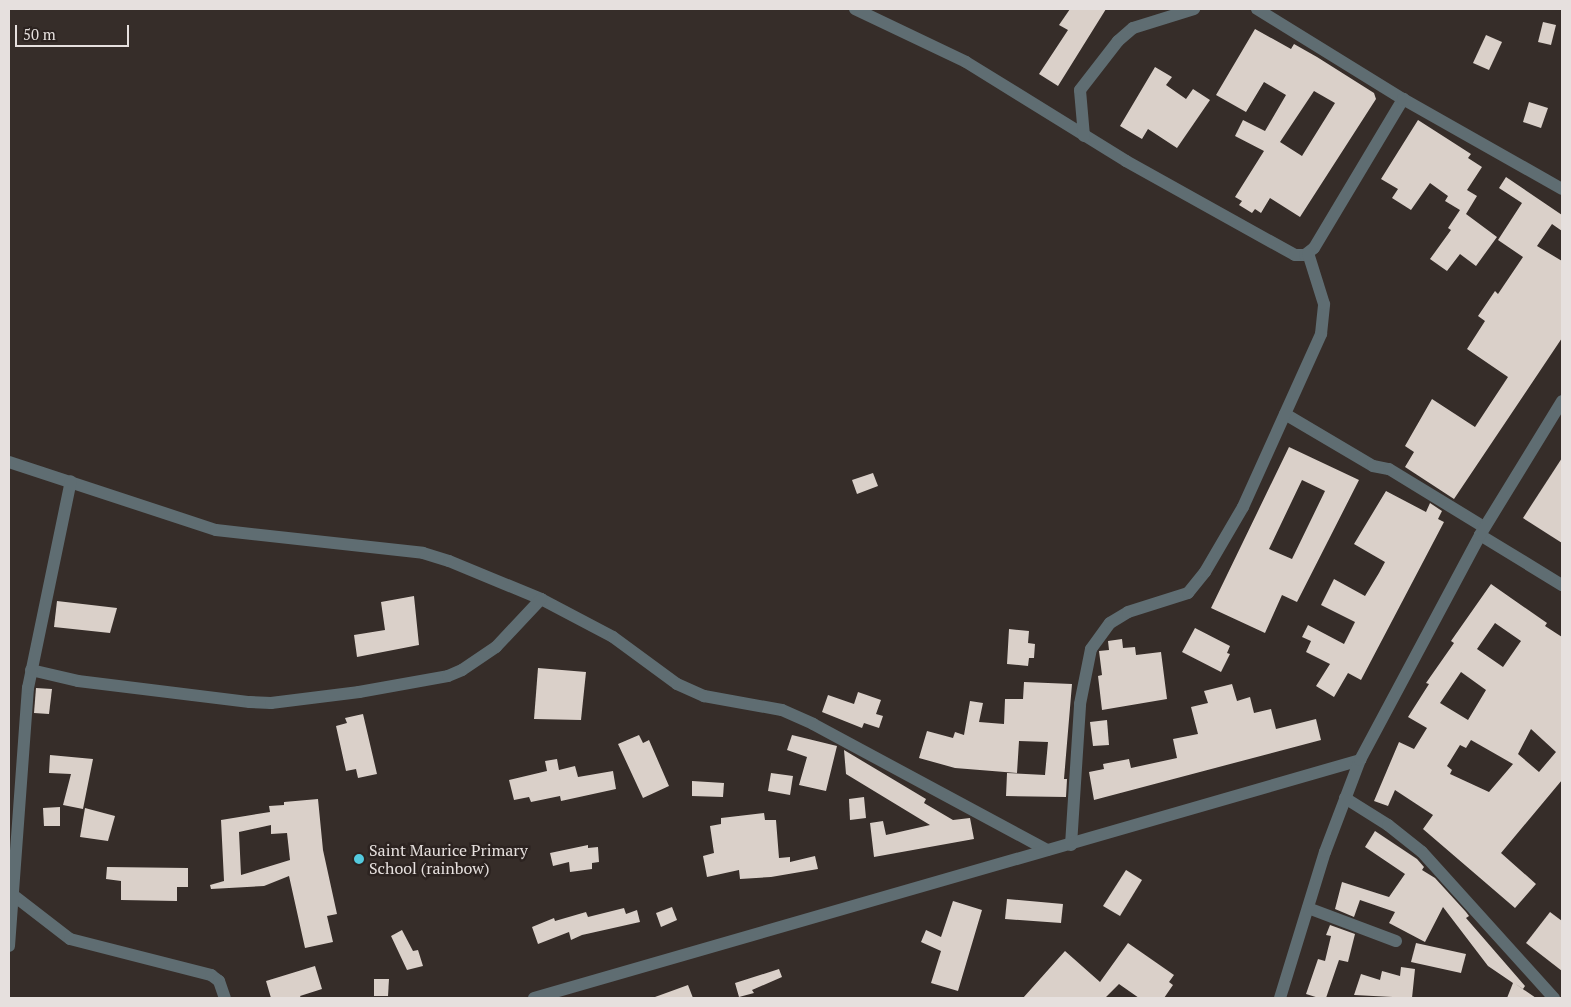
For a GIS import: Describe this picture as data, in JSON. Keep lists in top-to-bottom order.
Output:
{
  "places": ["Saint Maurice Primary School (rainbow)"],
  "scale_bar": "50 m"
}
